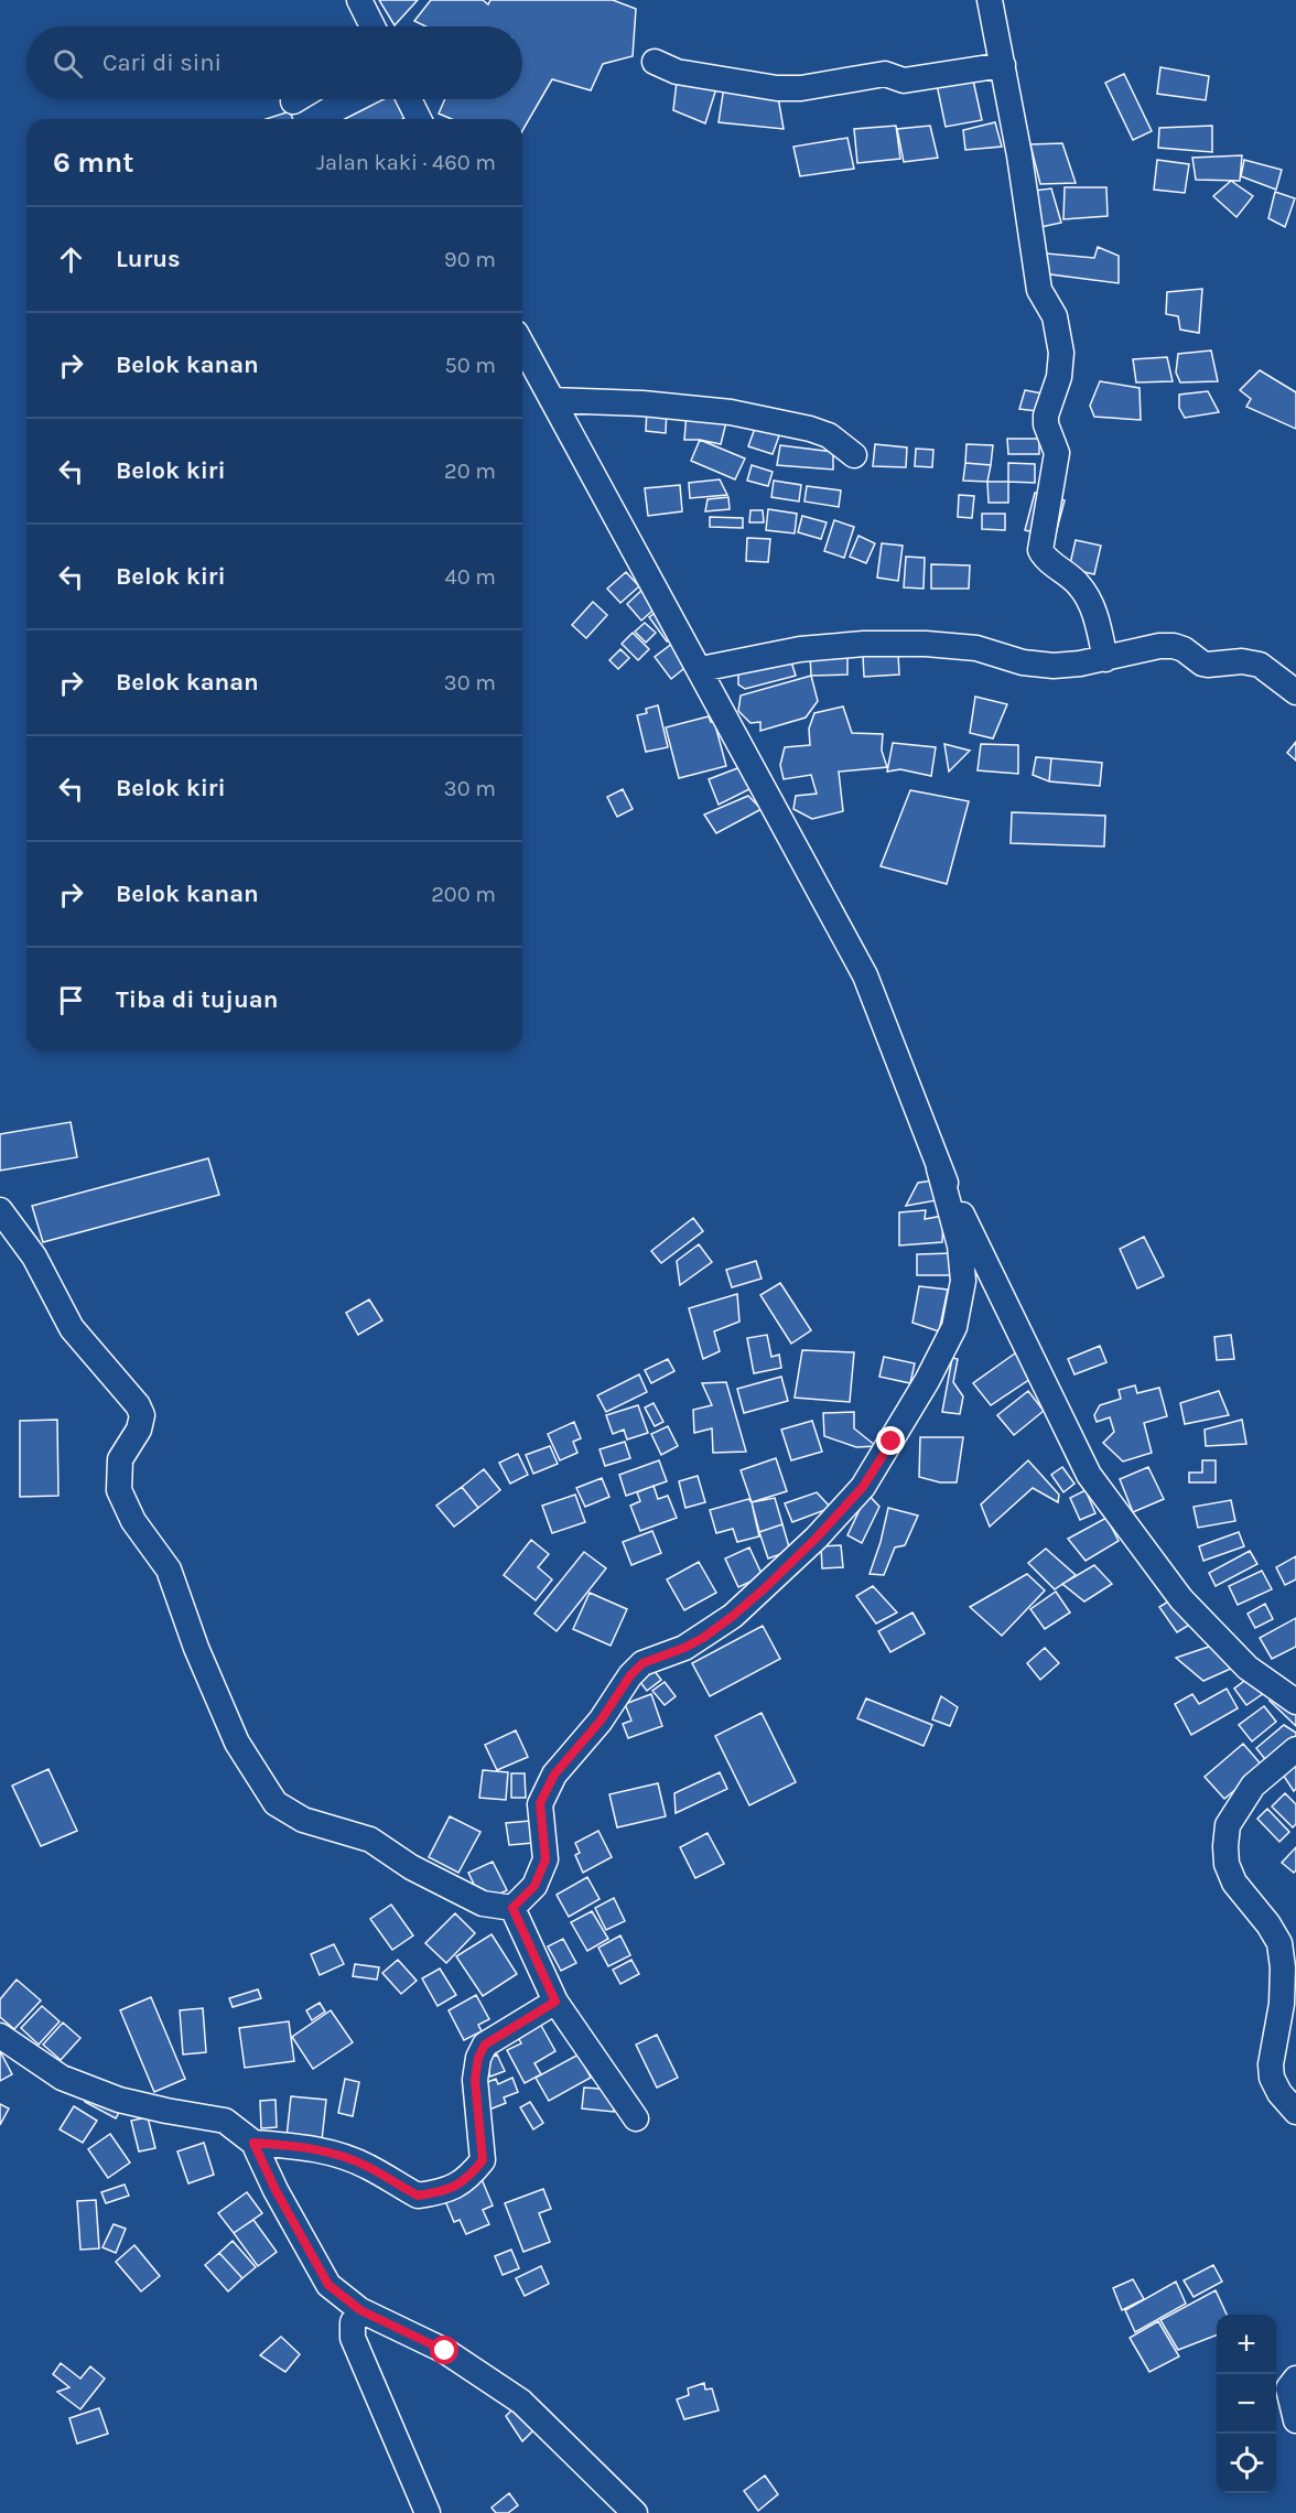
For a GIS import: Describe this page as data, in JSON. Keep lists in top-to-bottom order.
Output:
{
  "page": {
    "search": "Cari di sini",
    "heading": ["6 mnt", "Jalan kaki · 460 m"],
    "list": [
      ["Lurus", "90 m"],
      ["Belok kanan", "50 m"],
      ["Belok kiri", "20 m"],
      ["Belok kiri", "40 m"],
      ["Belok kanan", "30 m"],
      ["Belok kiri", "30 m"],
      ["Belok kanan", "200 m"],
      "Tiba di tujuan"
    ],
    "map_buttons": ["+", "−"]
  }
}
